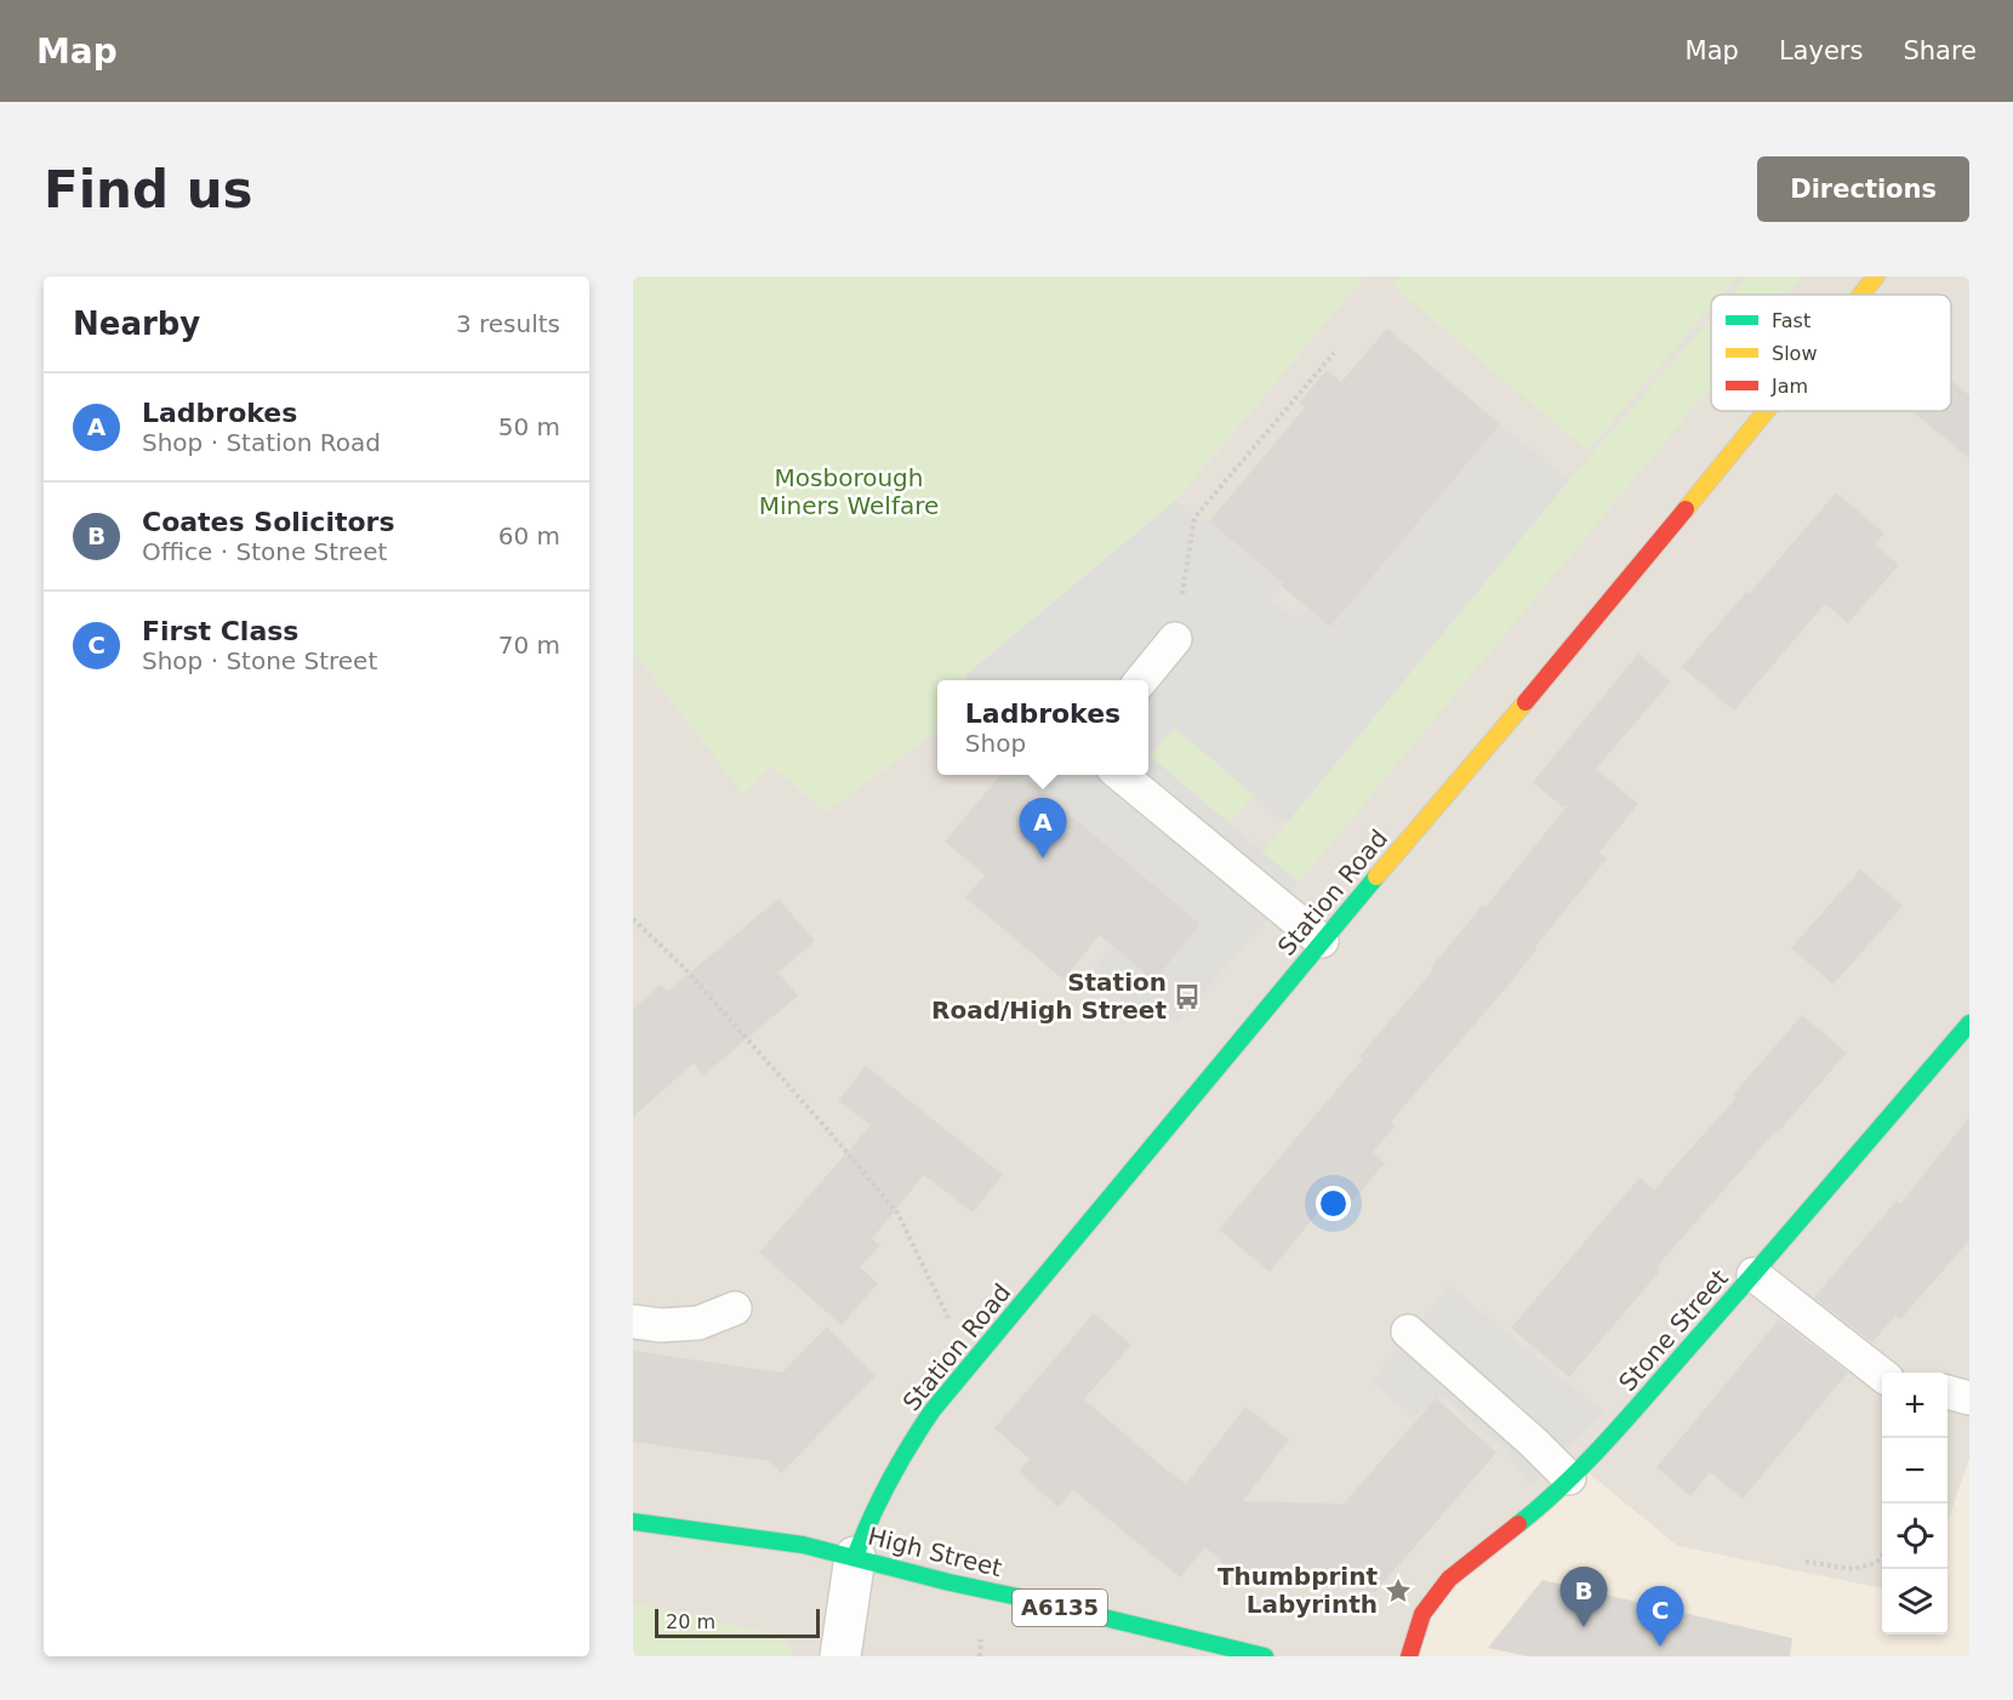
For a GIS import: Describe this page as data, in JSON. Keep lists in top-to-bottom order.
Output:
{
  "streets": {
    "main road": [
      "Station Road",
      "Stone Street",
      "High Street",
      "A6135"
    ]
  },
  "crossings": [
    ["Station Road", "High Street"]
  ],
  "parks": ["Mosborough Miners Welfare"],
  "places": {
    "bus stop": ["Station Road/High Street"],
    "place": ["Thumbprint Labyrinth"]
  },
  "legend": ["Fast", "Slow", "Jam"],
  "scale_bar": "20 m",
  "page": {
    "header": "Map",
    "nav": ["Map", "Layers", "Share"],
    "buttons": "Directions",
    "title": "Find us",
    "heading": ["Nearby", "3 results"],
    "list": [
      {
        "mark": "A",
        "name": "Ladbrokes",
        "note": "Shop · Station Road",
        "value": "50 m"
      },
      {
        "mark": "B",
        "name": "Coates Solicitors",
        "note": "Office · Stone Street",
        "value": "60 m"
      },
      {
        "mark": "C",
        "name": "First Class",
        "note": "Shop · Stone Street",
        "value": "70 m"
      }
    ],
    "popup": ["Ladbrokes", "Shop"],
    "pins": ["A", "B", "C"],
    "map_buttons": ["+", "−"],
    "scale": "20 m"
  }
}
